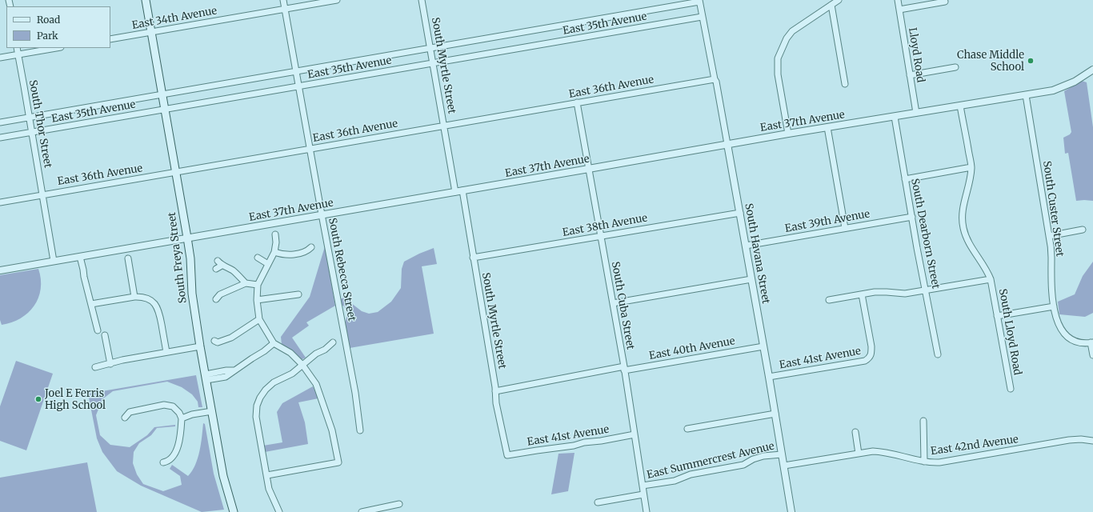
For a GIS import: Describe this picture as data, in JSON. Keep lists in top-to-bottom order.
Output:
{
  "streets": {
    "main road": ["South Freya Street"],
    "street": [
      "East 34th Avenue",
      "East 35th Avenue",
      "Lloyd Road",
      "South Myrtle Street",
      "East 36th Avenue",
      "East 37th Avenue",
      "South Thor Street",
      "South Custer Street",
      "East 39th Avenue",
      "East 38th Avenue",
      "South Dearborn Street",
      "South Havana Street",
      "South Rebecca Street",
      "South Cuba Street",
      "South Lloyd Road",
      "East 40th Avenue",
      "East 41st Avenue",
      "East 42nd Avenue",
      "East Summercrest Avenue"
    ]
  },
  "crossings": [
    ["East 34th Avenue", "South Freya Street"],
    ["East 34th Avenue", "South Rebecca Street"],
    ["East 35th Avenue", "South Myrtle Street"],
    ["East 35th Avenue", "South Thor Street"],
    ["East 35th Avenue", "South Havana Street"],
    ["East 35th Avenue", "South Freya Street"],
    ["East 35th Avenue", "South Rebecca Street"],
    ["Lloyd Road", "East 37th Avenue"],
    ["South Myrtle Street", "East 36th Avenue"],
    ["South Myrtle Street", "East 37th Avenue"],
    ["South Myrtle Street", "East 38th Avenue"],
    ["South Myrtle Street", "East 40th Avenue"],
    ["South Myrtle Street", "East 41st Avenue"],
    ["East 36th Avenue", "South Thor Street"],
    ["East 36th Avenue", "South Havana Street"],
    ["East 36th Avenue", "South Freya Street"],
    ["East 36th Avenue", "South Rebecca Street"],
    ["East 36th Avenue", "South Cuba Street"],
    ["East 37th Avenue", "South Thor Street"],
    ["East 37th Avenue", "South Custer Street"],
    ["East 37th Avenue", "South Dearborn Street"],
    ["East 37th Avenue", "South Havana Street"],
    ["East 37th Avenue", "South Freya Street"],
    ["East 37th Avenue", "South Rebecca Street"],
    ["East 37th Avenue", "South Cuba Street"],
    ["East 37th Avenue", "South Lloyd Road"],
    ["East 39th Avenue", "South Dearborn Street"],
    ["East 39th Avenue", "South Havana Street"],
    ["East 38th Avenue", "South Havana Street"],
    ["East 38th Avenue", "South Cuba Street"],
    ["South Havana Street", "East 40th Avenue"],
    ["South Havana Street", "East 41st Avenue"],
    ["South Havana Street", "East 42nd Avenue"],
    ["South Havana Street", "East Summercrest Avenue"],
    ["South Cuba Street", "East 40th Avenue"],
    ["South Cuba Street", "East 41st Avenue"],
    ["South Cuba Street", "East Summercrest Avenue"]
  ],
  "places": ["Chase Middle School", "Joel E Ferris High School"],
  "legend": ["Road", "Park"]
}
